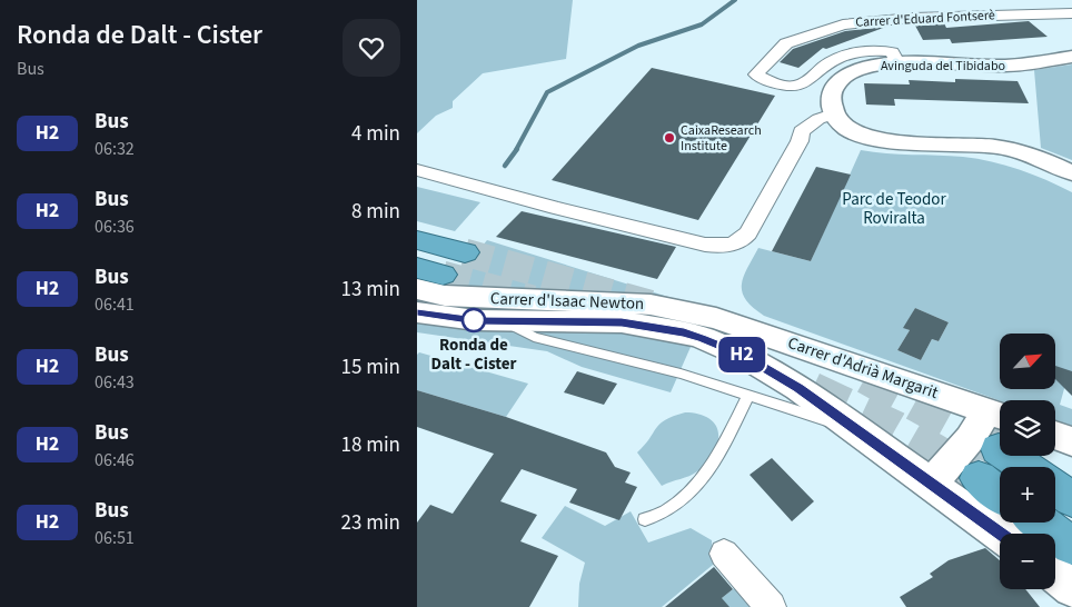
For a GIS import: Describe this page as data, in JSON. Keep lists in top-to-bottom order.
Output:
{
  "streets": {
    "street": [
      "Carrer d'Eduard Fontserè",
      "Avinguda del Tibidabo",
      "Carrer d'Isaac Newton",
      "Carrer d'Adrià Margarit"
    ]
  },
  "crossings": [
    ["Carrer d'Eduard Fontserè", "Avinguda del Tibidabo"],
    ["Carrer d'Isaac Newton", "Carrer d'Adrià Margarit"]
  ],
  "parks": ["Parc de Teodor Roviralta"],
  "places": ["CaixaResearch Institute", "Ronda de Dalt - Cister"],
  "lines": ["bus line H2"],
  "north": "top right",
  "page": {
    "heading": ["Ronda de Dalt - Cister", "Bus"],
    "on_map": "H2",
    "list": [
      {
        "mark": "H2",
        "name": "Bus",
        "note": "06:32",
        "value": "4 min"
      },
      {
        "mark": "H2",
        "name": "Bus",
        "note": "06:36",
        "value": "8 min"
      },
      {
        "mark": "H2",
        "name": "Bus",
        "note": "06:41",
        "value": "13 min"
      },
      {
        "mark": "H2",
        "name": "Bus",
        "note": "06:43",
        "value": "15 min"
      },
      {
        "mark": "H2",
        "name": "Bus",
        "note": "06:46",
        "value": "18 min"
      },
      {
        "mark": "H2",
        "name": "Bus",
        "note": "06:51",
        "value": "23 min"
      }
    ],
    "map_buttons": ["+", "−"]
  }
}
